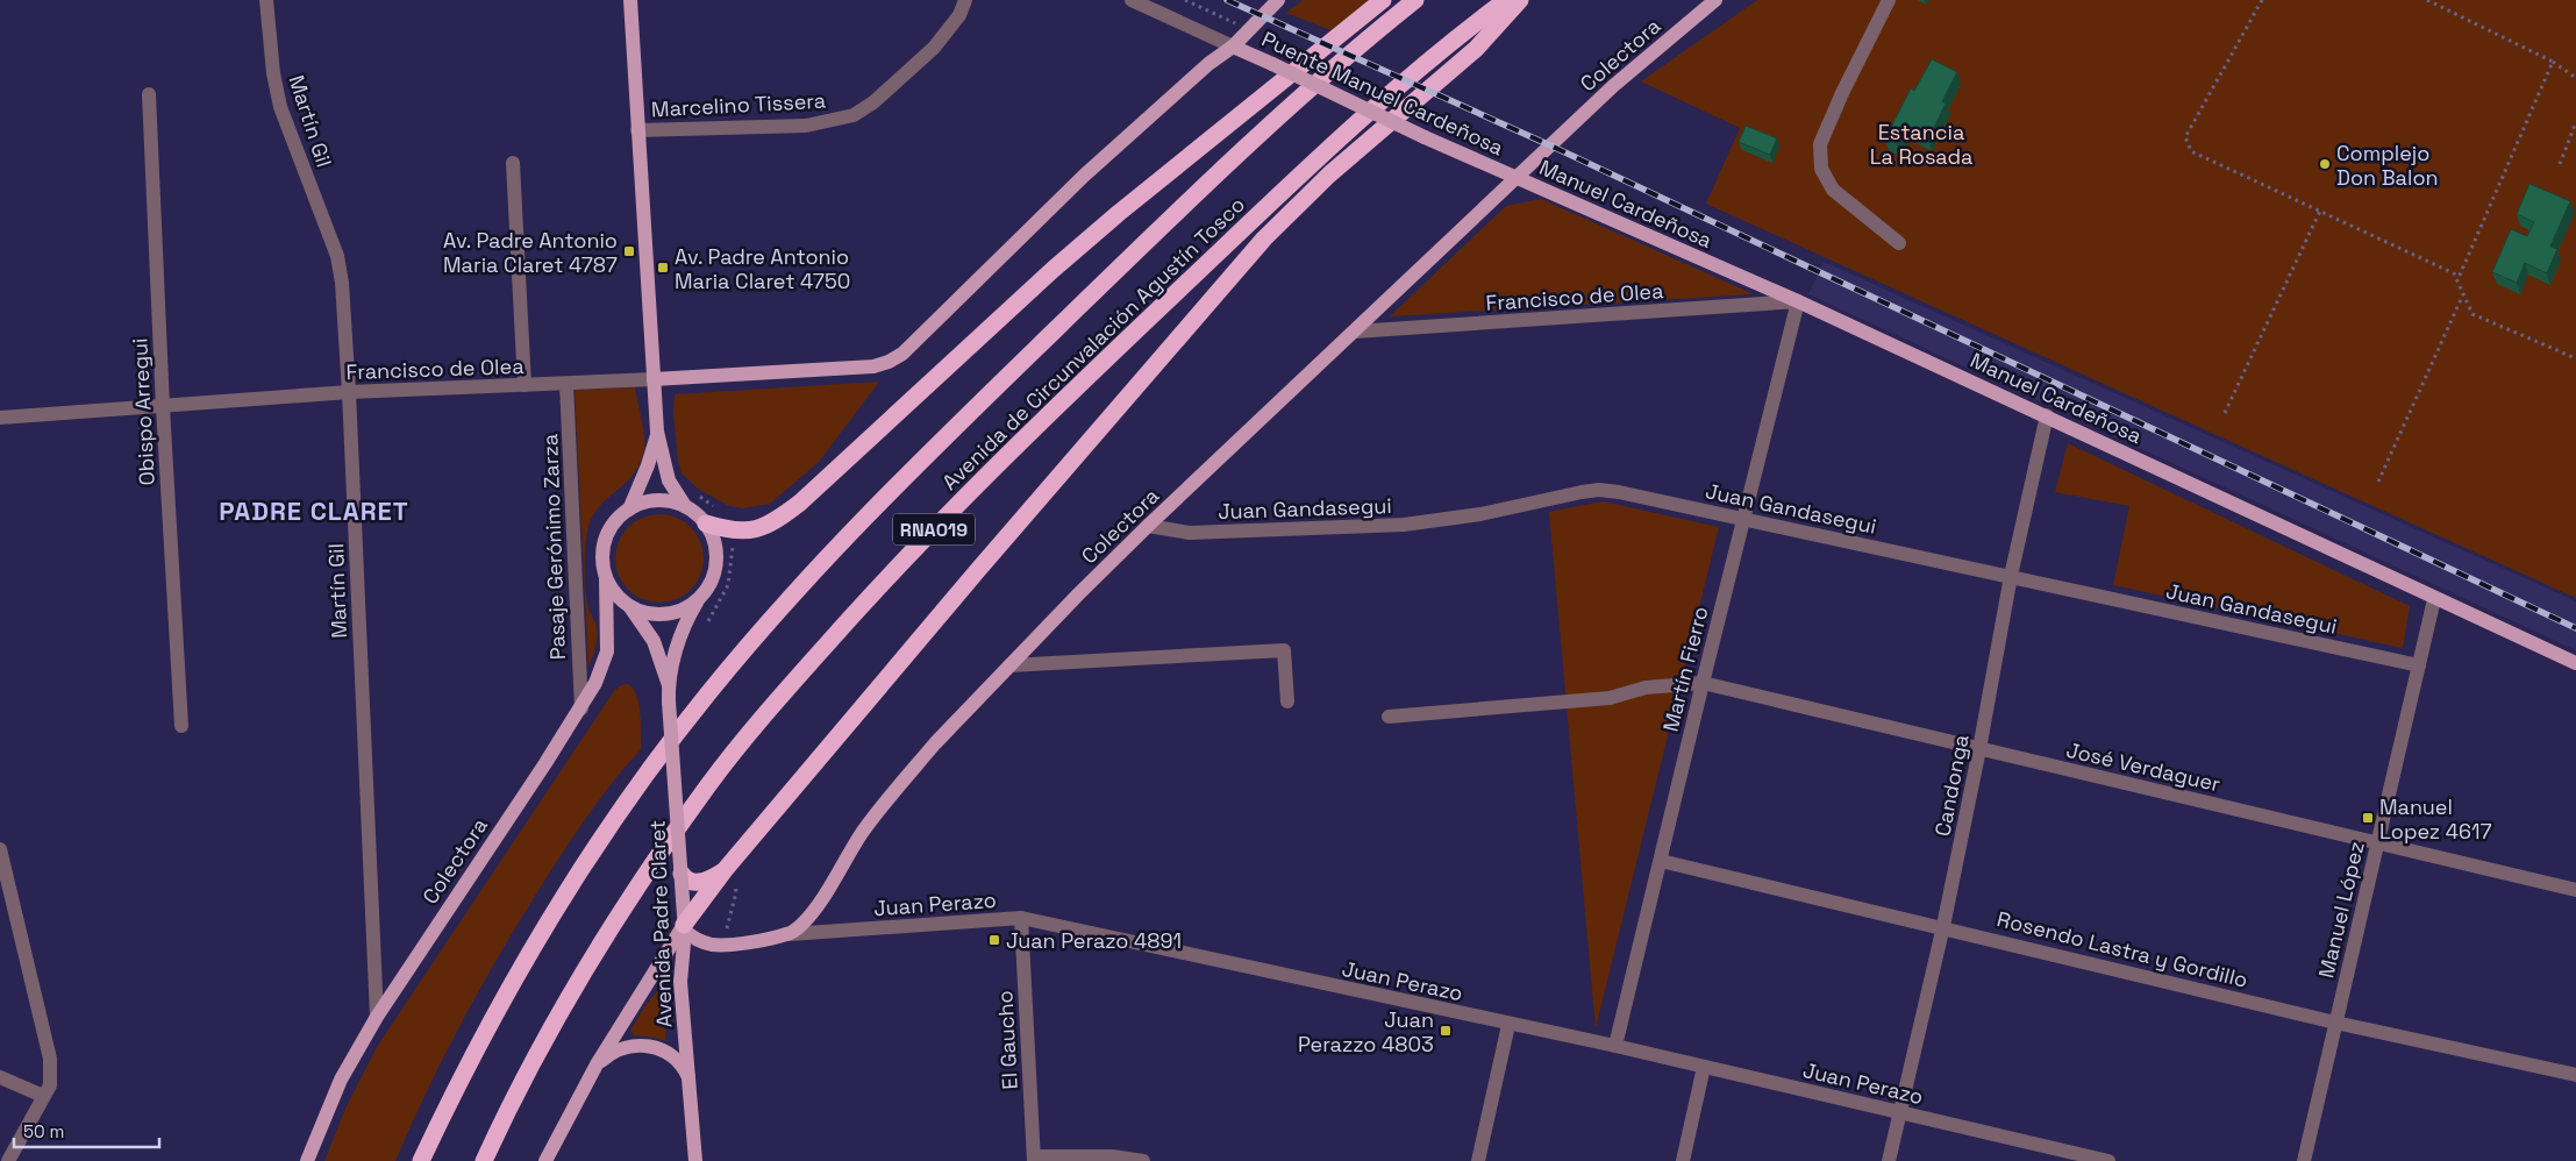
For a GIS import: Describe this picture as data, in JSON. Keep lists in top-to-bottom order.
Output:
{
  "streets": {
    "highway": ["Avenida de Circunvalación Agustín Tosco", "RNA019"],
    "main road": [
      "Colectora",
      "Puente Manuel Cardeñosa",
      "Manuel Cardeñosa",
      "Francisco de Olea",
      "Juan Perazo",
      "Avenida Padre Claret"
    ],
    "street": [
      "Marcelino Tissera",
      "Martín Gil",
      "Obispo Arregui",
      "Juan Gandasegui",
      "Pasaje Gerónimo Zarza",
      "Martín Fierro",
      "José Verdaguer",
      "Candonga",
      "Manuel López",
      "Rosendo Lastra y Gordillo",
      "El Gaucho"
    ]
  },
  "crossings": [
    ["Colectora", "Puente Manuel Cardeñosa"],
    ["Colectora", "Martín Gil"],
    ["Colectora", "Manuel Cardeñosa"],
    ["Colectora", "Francisco de Olea"],
    ["Colectora", "Juan Gandasegui"],
    ["Colectora", "Pasaje Gerónimo Zarza"],
    ["Colectora", "Juan Perazo"],
    ["Colectora", "Avenida Padre Claret"],
    ["Puente Manuel Cardeñosa", "Manuel Cardeñosa"],
    ["Puente Manuel Cardeñosa", "Francisco de Olea"],
    ["Martín Gil", "Francisco de Olea"],
    ["Manuel Cardeñosa", "Francisco de Olea"],
    ["Manuel Cardeñosa", "Martín Fierro"],
    ["Manuel Cardeñosa", "Candonga"],
    ["Manuel Cardeñosa", "Manuel López"],
    ["Francisco de Olea", "Obispo Arregui"],
    ["Francisco de Olea", "Pasaje Gerónimo Zarza"],
    ["Francisco de Olea", "Martín Fierro"],
    ["Juan Gandasegui", "Martín Fierro"],
    ["Juan Gandasegui", "Candonga"],
    ["Juan Gandasegui", "Manuel López"],
    ["Martín Fierro", "José Verdaguer"],
    ["Martín Fierro", "Juan Perazo"],
    ["Martín Fierro", "Rosendo Lastra y Gordillo"],
    ["José Verdaguer", "Candonga"],
    ["José Verdaguer", "Manuel López"],
    ["Candonga", "Juan Perazo"],
    ["Candonga", "Rosendo Lastra y Gordillo"],
    ["Juan Perazo", "Avenida Padre Claret"],
    ["Juan Perazo", "El Gaucho"],
    ["Manuel López", "Rosendo Lastra y Gordillo"]
  ],
  "districts": ["PADRE CLARET"],
  "parks": ["Estancia La Rosada"],
  "places": {
    "other": ["Complejo Don Balon"],
    "transit": [
      "Av. Padre Antonio Maria Claret 4787",
      "Av. Padre Antonio Maria Claret 4750",
      "Manuel Lopez 4617",
      "Juan Perazo 4891",
      "Juan Perazzo 4803"
    ]
  },
  "scale_bar": "50 m"
}
